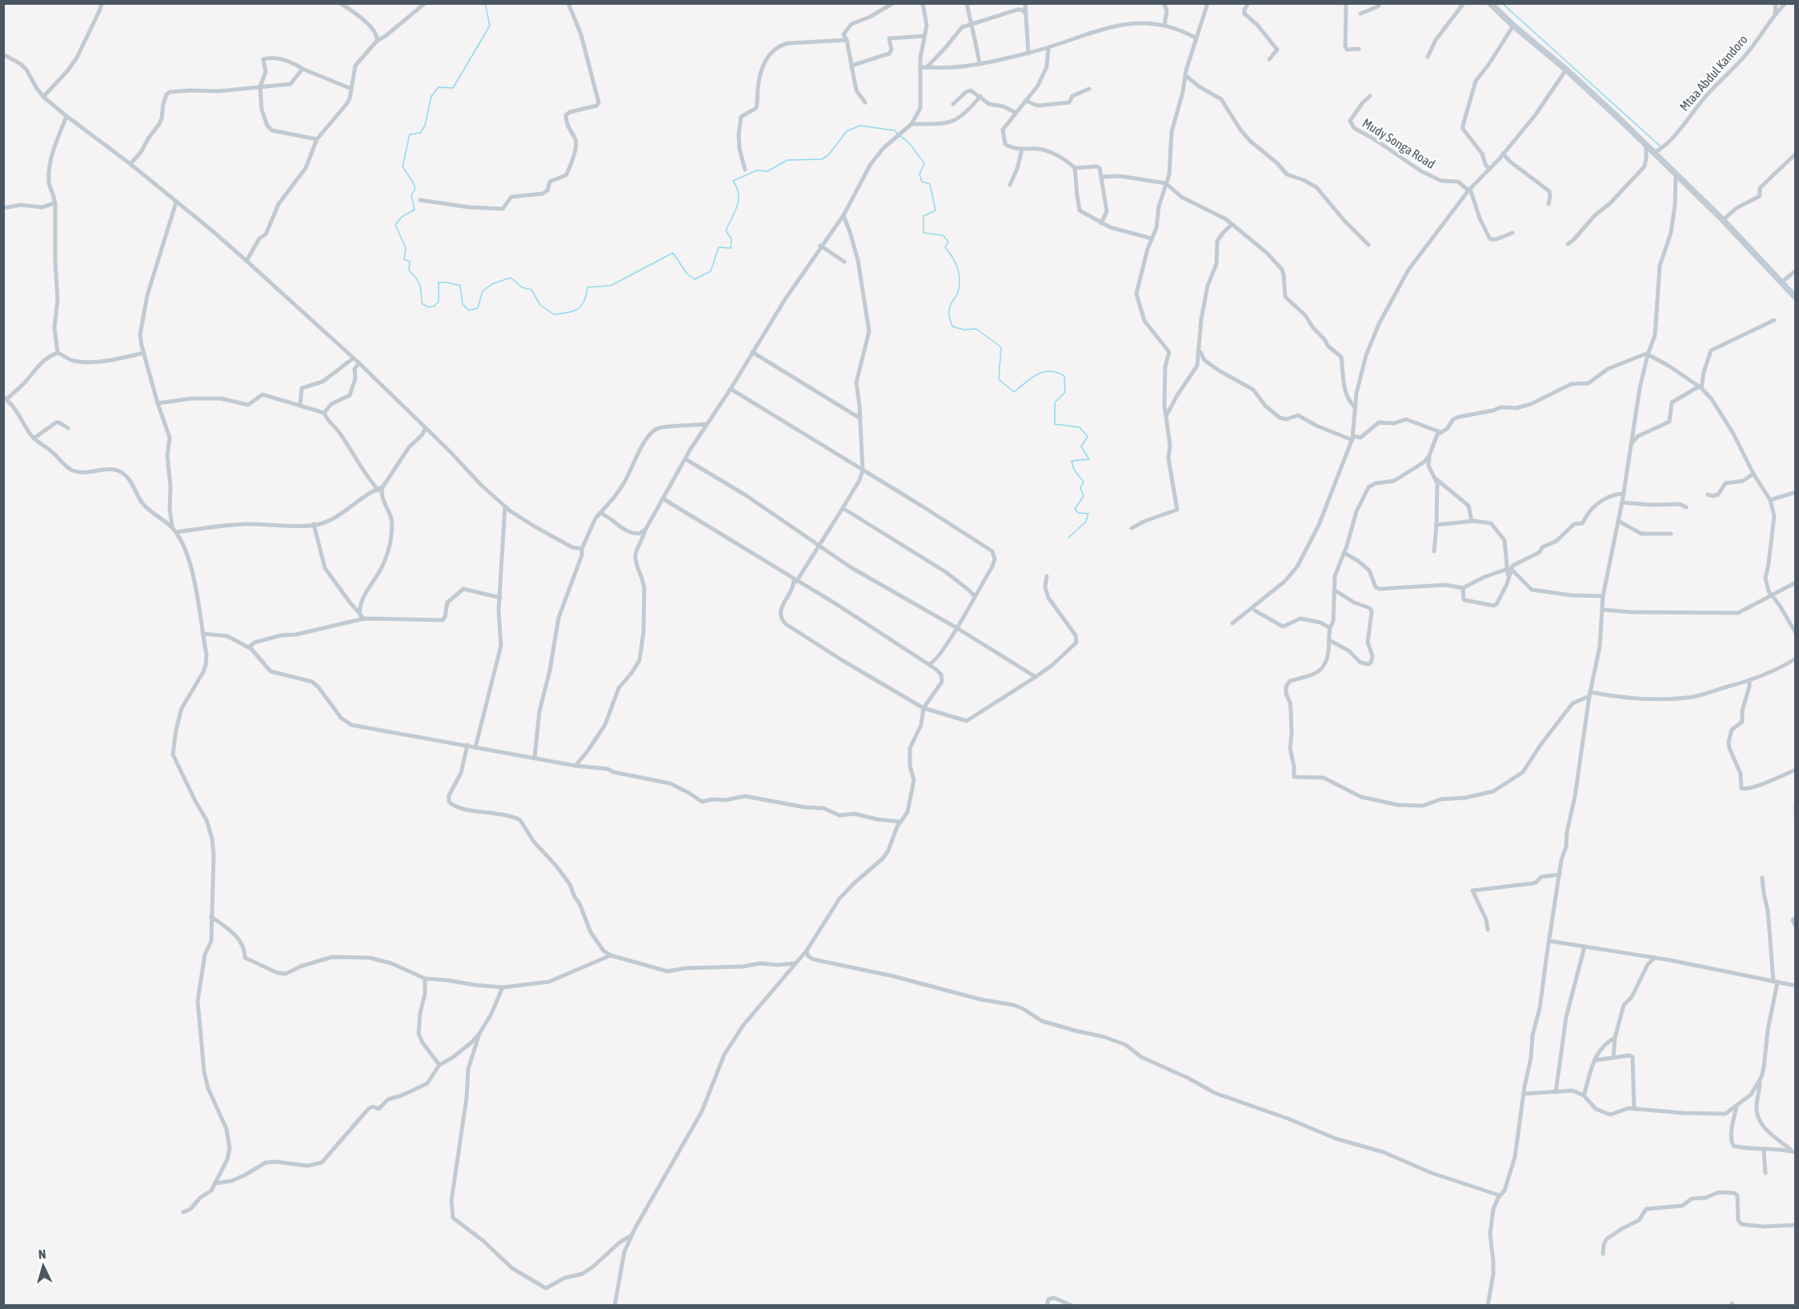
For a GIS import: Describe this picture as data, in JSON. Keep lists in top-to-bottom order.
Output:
{
  "streets": {
    "street": ["Mtaa Abdul Kandoro", "Mudy Songa Road"]
  },
  "north": "top"
}
